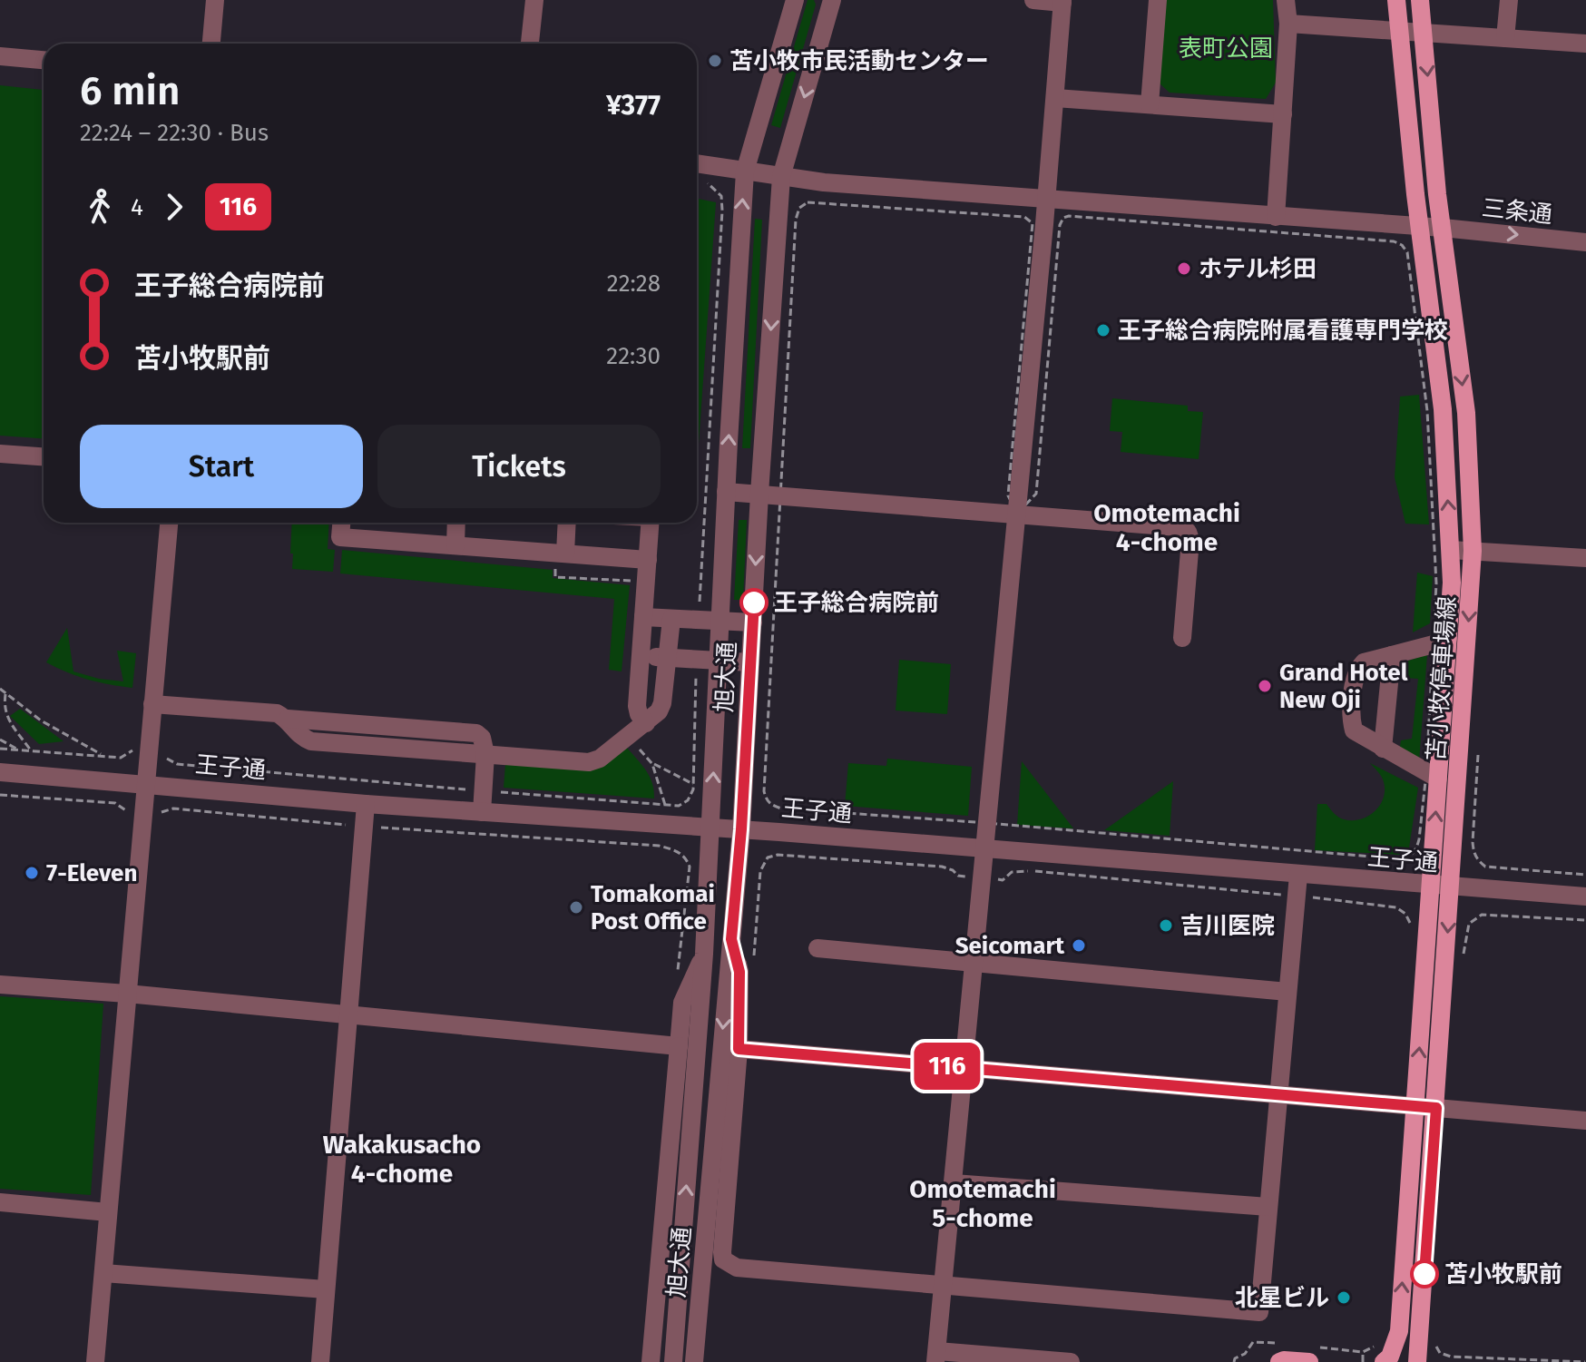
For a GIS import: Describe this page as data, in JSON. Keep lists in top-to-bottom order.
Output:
{
  "streets": {
    "main road": ["苫小牧停車場線"],
    "street": ["三条通", "旭大通", "王子通"]
  },
  "crossings": [
    ["三条通", "旭大通"],
    ["三条通", "苫小牧停車場線"],
    ["旭大通", "王子通"],
    ["苫小牧停車場線", "王子通"]
  ],
  "districts": ["Omotemachi 4-chome", "Wakakusacho 4-chome", "Omotemachi 5-chome"],
  "parks": ["表町公園"],
  "places": [
    "苫小牧市民活動センター",
    "ホテル杉田",
    "王子総合病院附属看護専門学校",
    "王子総合病院前",
    "Grand Hotel New Oji",
    "7-Eleven",
    "Tomakomai Post Office",
    "吉川医院",
    "Seicomart",
    "苫小牧駅前",
    "北星ビル"
  ],
  "lines": ["bus line 116"],
  "page": {
    "on_map": "116",
    "heading": ["6 min", "22:24 – 22:30 · Bus", "¥377"],
    "legs": ["4", "116"],
    "list": [
      {
        "name": "王子総合病院前",
        "value": "22:28"
      },
      {
        "name": "苫小牧駅前",
        "value": "22:30"
      }
    ],
    "buttons": ["Start", "Tickets"]
  }
}
